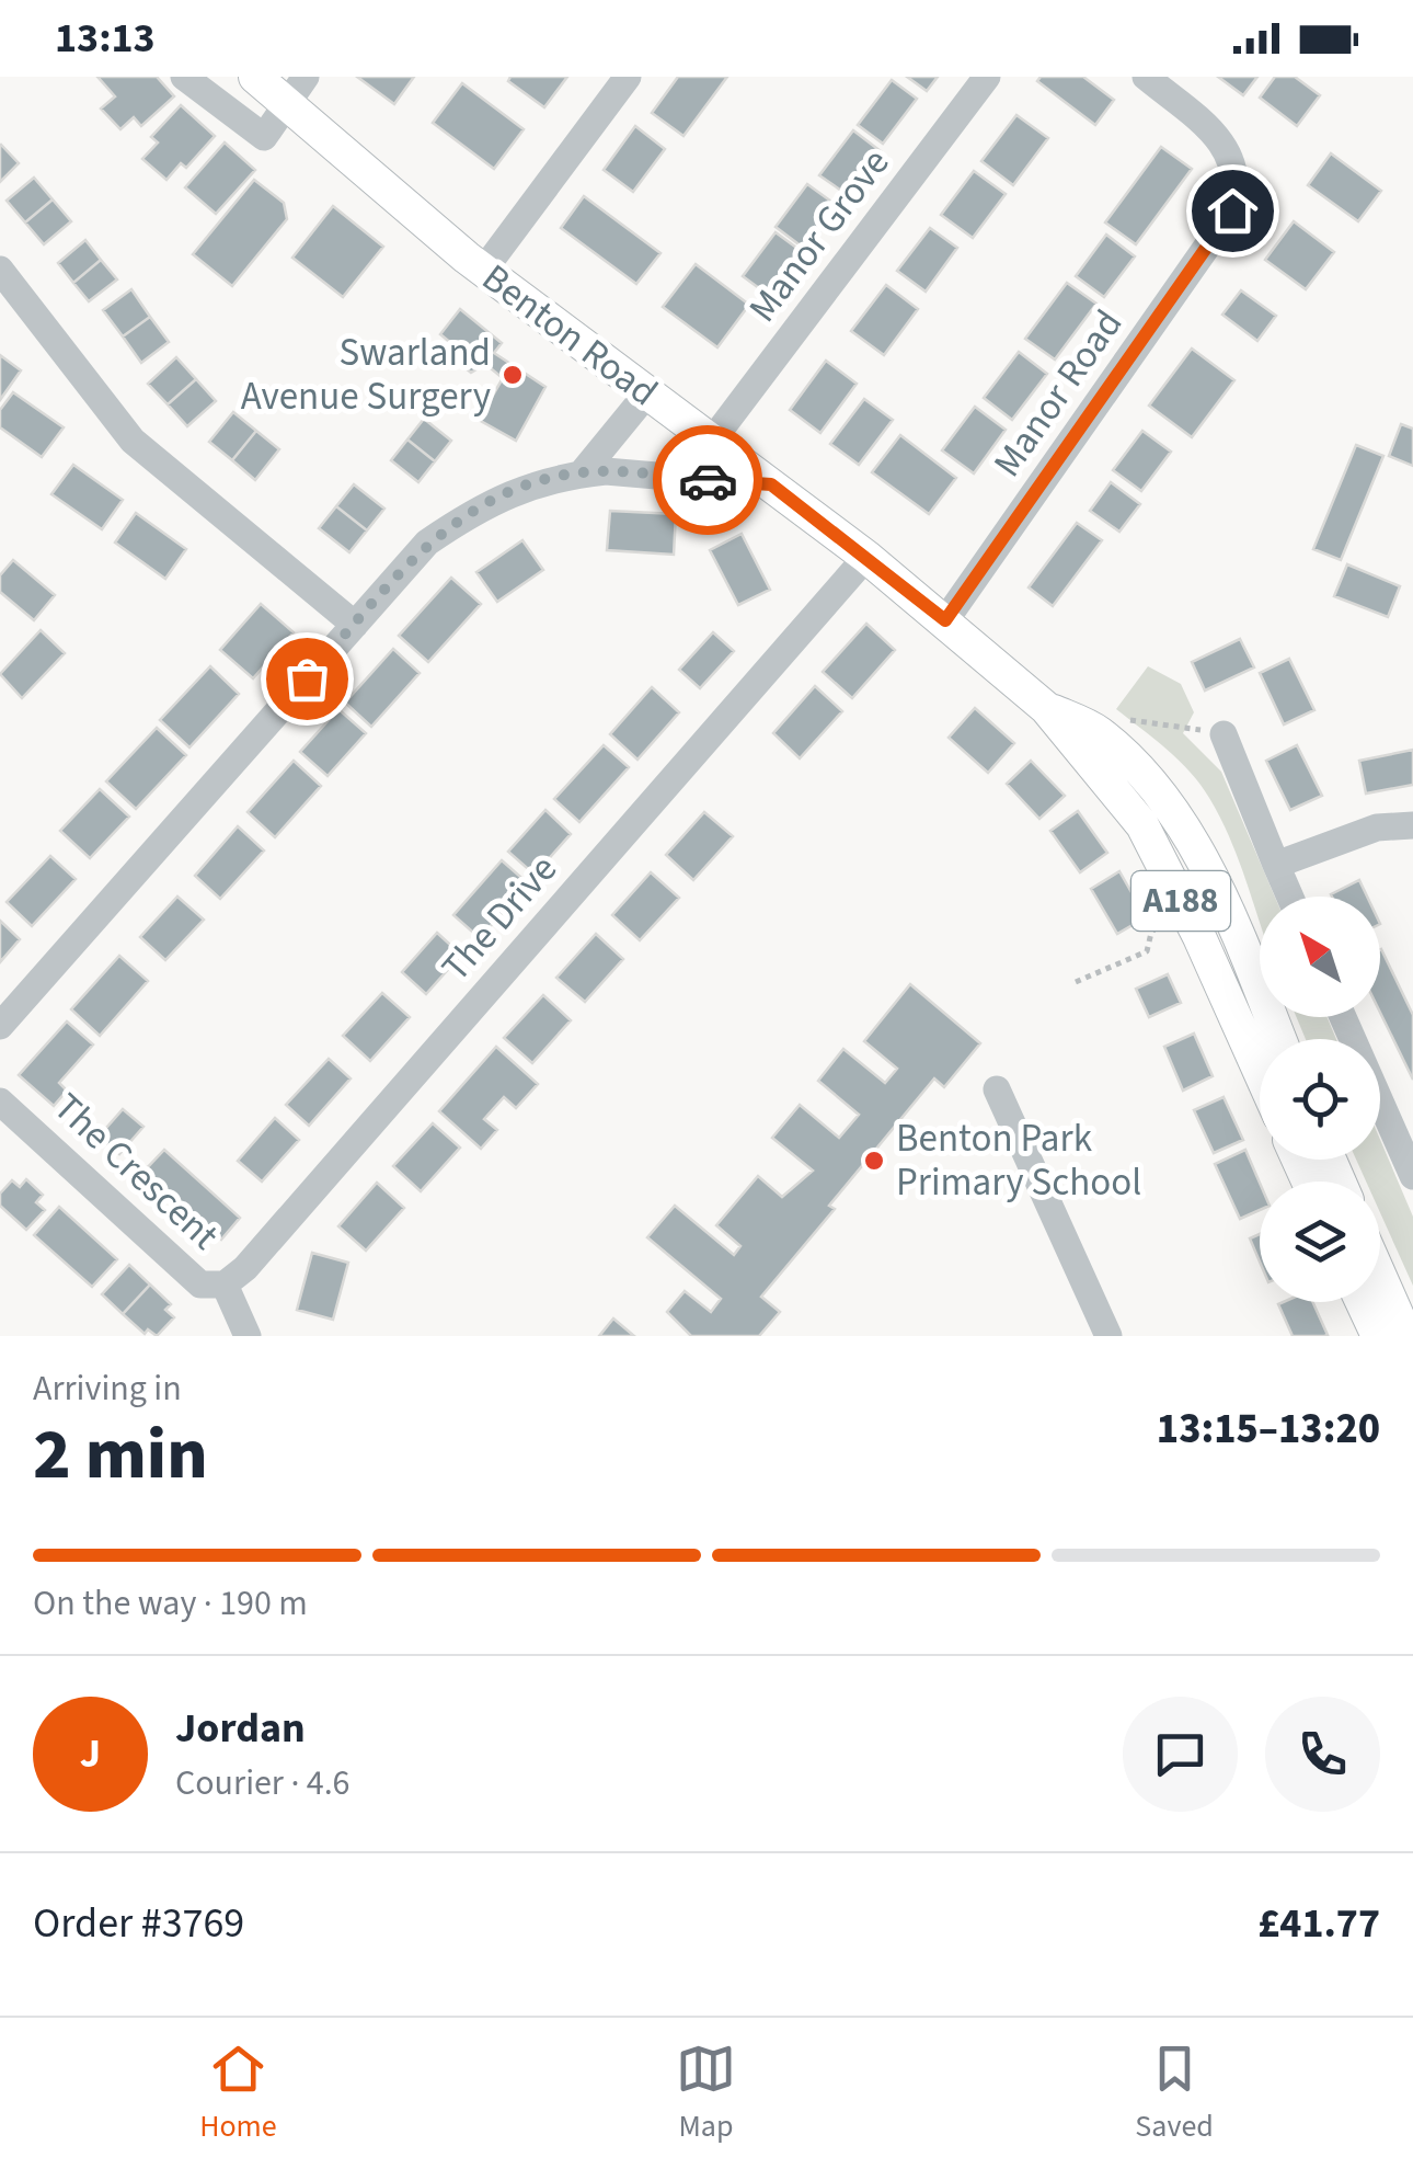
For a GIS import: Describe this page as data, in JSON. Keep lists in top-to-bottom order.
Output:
{
  "streets": {
    "main road": ["Benton Road", "A188"],
    "street": [
      "Manor Grove",
      "Manor Road",
      "The Drive",
      "The Crescent"
    ]
  },
  "crossings": [
    ["Manor Grove", "Benton Road"],
    ["Benton Road", "Manor Road"],
    ["Benton Road", "The Drive"],
    ["The Drive", "The Crescent"]
  ],
  "places": ["Swarland Avenue Surgery", "Benton Park Primary School"],
  "north": "top left",
  "page": {
    "status": "13:13",
    "heading": ["2 min", "Arriving in", "13:15–13:20"],
    "panel": [
      "Jordan",
      "Courier · 4.6",
      "Order #3769",
      "£41.77"
    ],
    "bar": "On the way · 190 m",
    "round": "J",
    "tabs": ["Home", "Map", "Saved"]
  }
}
